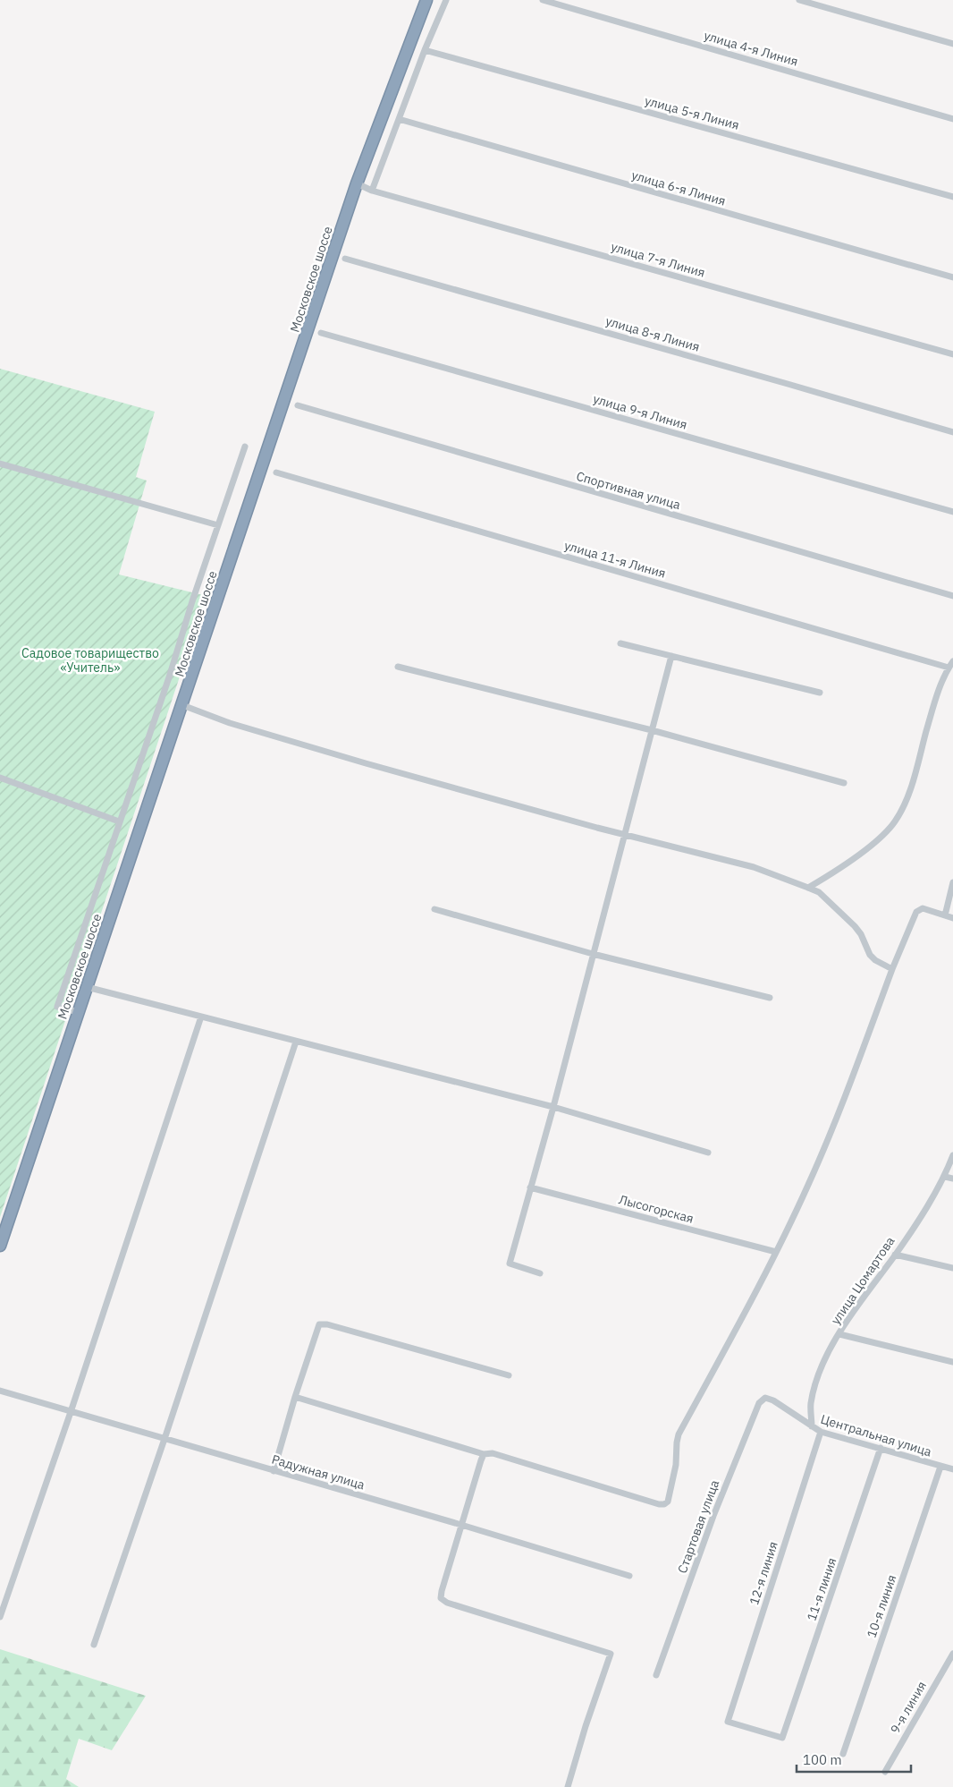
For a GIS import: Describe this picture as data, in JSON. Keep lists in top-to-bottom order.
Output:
{
  "streets": {
    "highway": ["Московское шоссе"],
    "street": [
      "улица 4-я Линия",
      "улица 5-я Линия",
      "улица 6-я Линия",
      "улица 7-я Линия",
      "улица 8-я Линия",
      "улица 9-я Линия",
      "Спортивная улица",
      "улица 11-я Линия",
      "Лысогорская",
      "улица Цомартова",
      "Центральная улица",
      "Радужная улица",
      "Стартовая улица",
      "12-я линия",
      "11-я линия",
      "10-я линия",
      "9-я линия"
    ]
  },
  "crossings": [
    ["улица 7-я Линия", "Московское шоссе"],
    ["улица Цомартова", "Центральная улица"],
    ["Центральная улица", "Стартовая улица"],
    ["Центральная улица", "12-я линия"],
    ["Центральная улица", "11-я линия"],
    ["Центральная улица", "10-я линия"],
    ["12-я линия", "11-я линия"]
  ],
  "parks": ["Садовое товарищество «Учитель»"],
  "scale_bar": "100 m"
}
